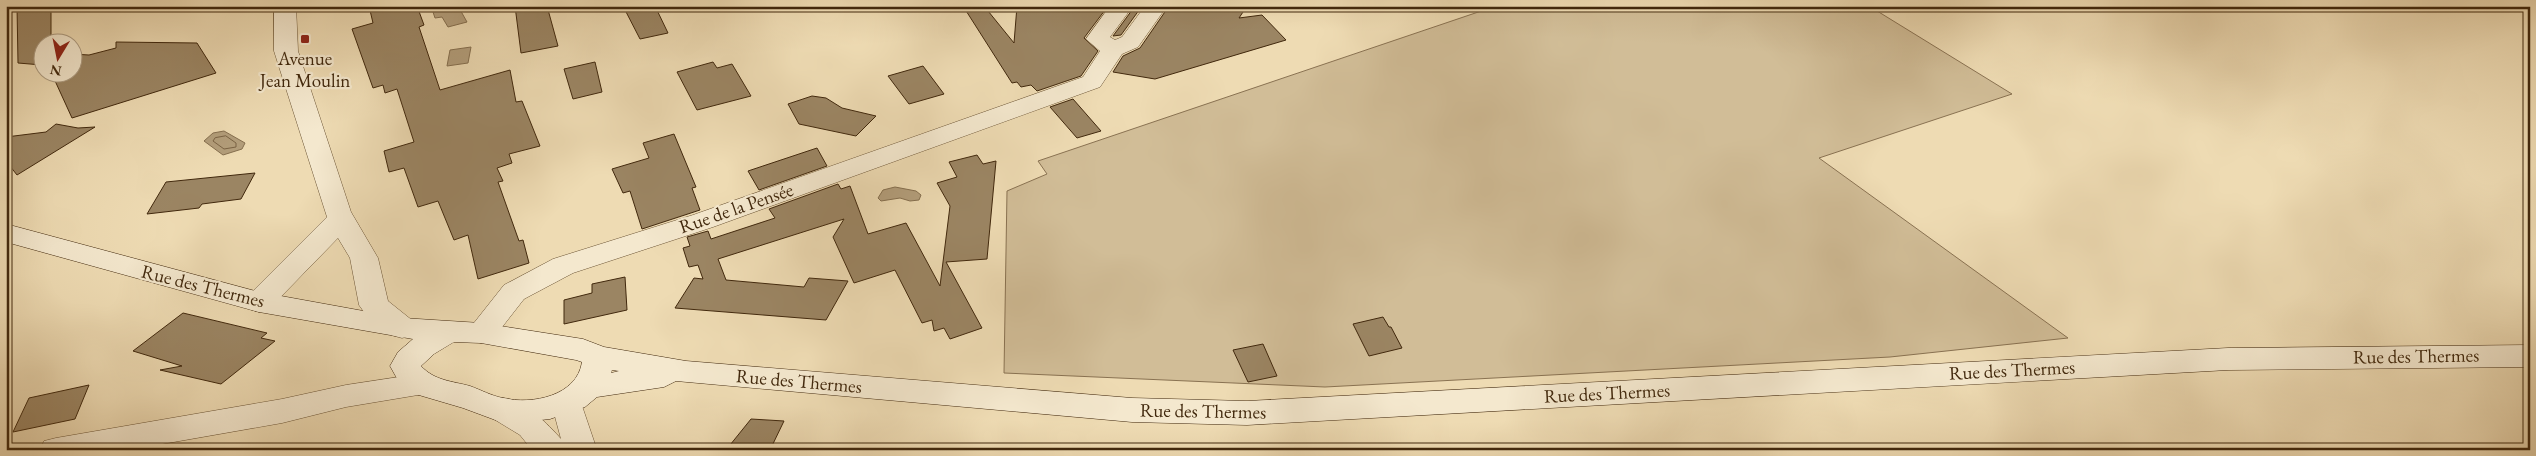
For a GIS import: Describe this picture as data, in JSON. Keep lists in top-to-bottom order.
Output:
{
  "streets": {
    "main road": ["Rue de la Pensée", "Rue des Thermes"]
  },
  "crossings": [
    ["Rue de la Pensée", "Rue des Thermes"]
  ],
  "places": {
    "transit": ["Avenue Jean Moulin"]
  },
  "north": "bottom"
}
